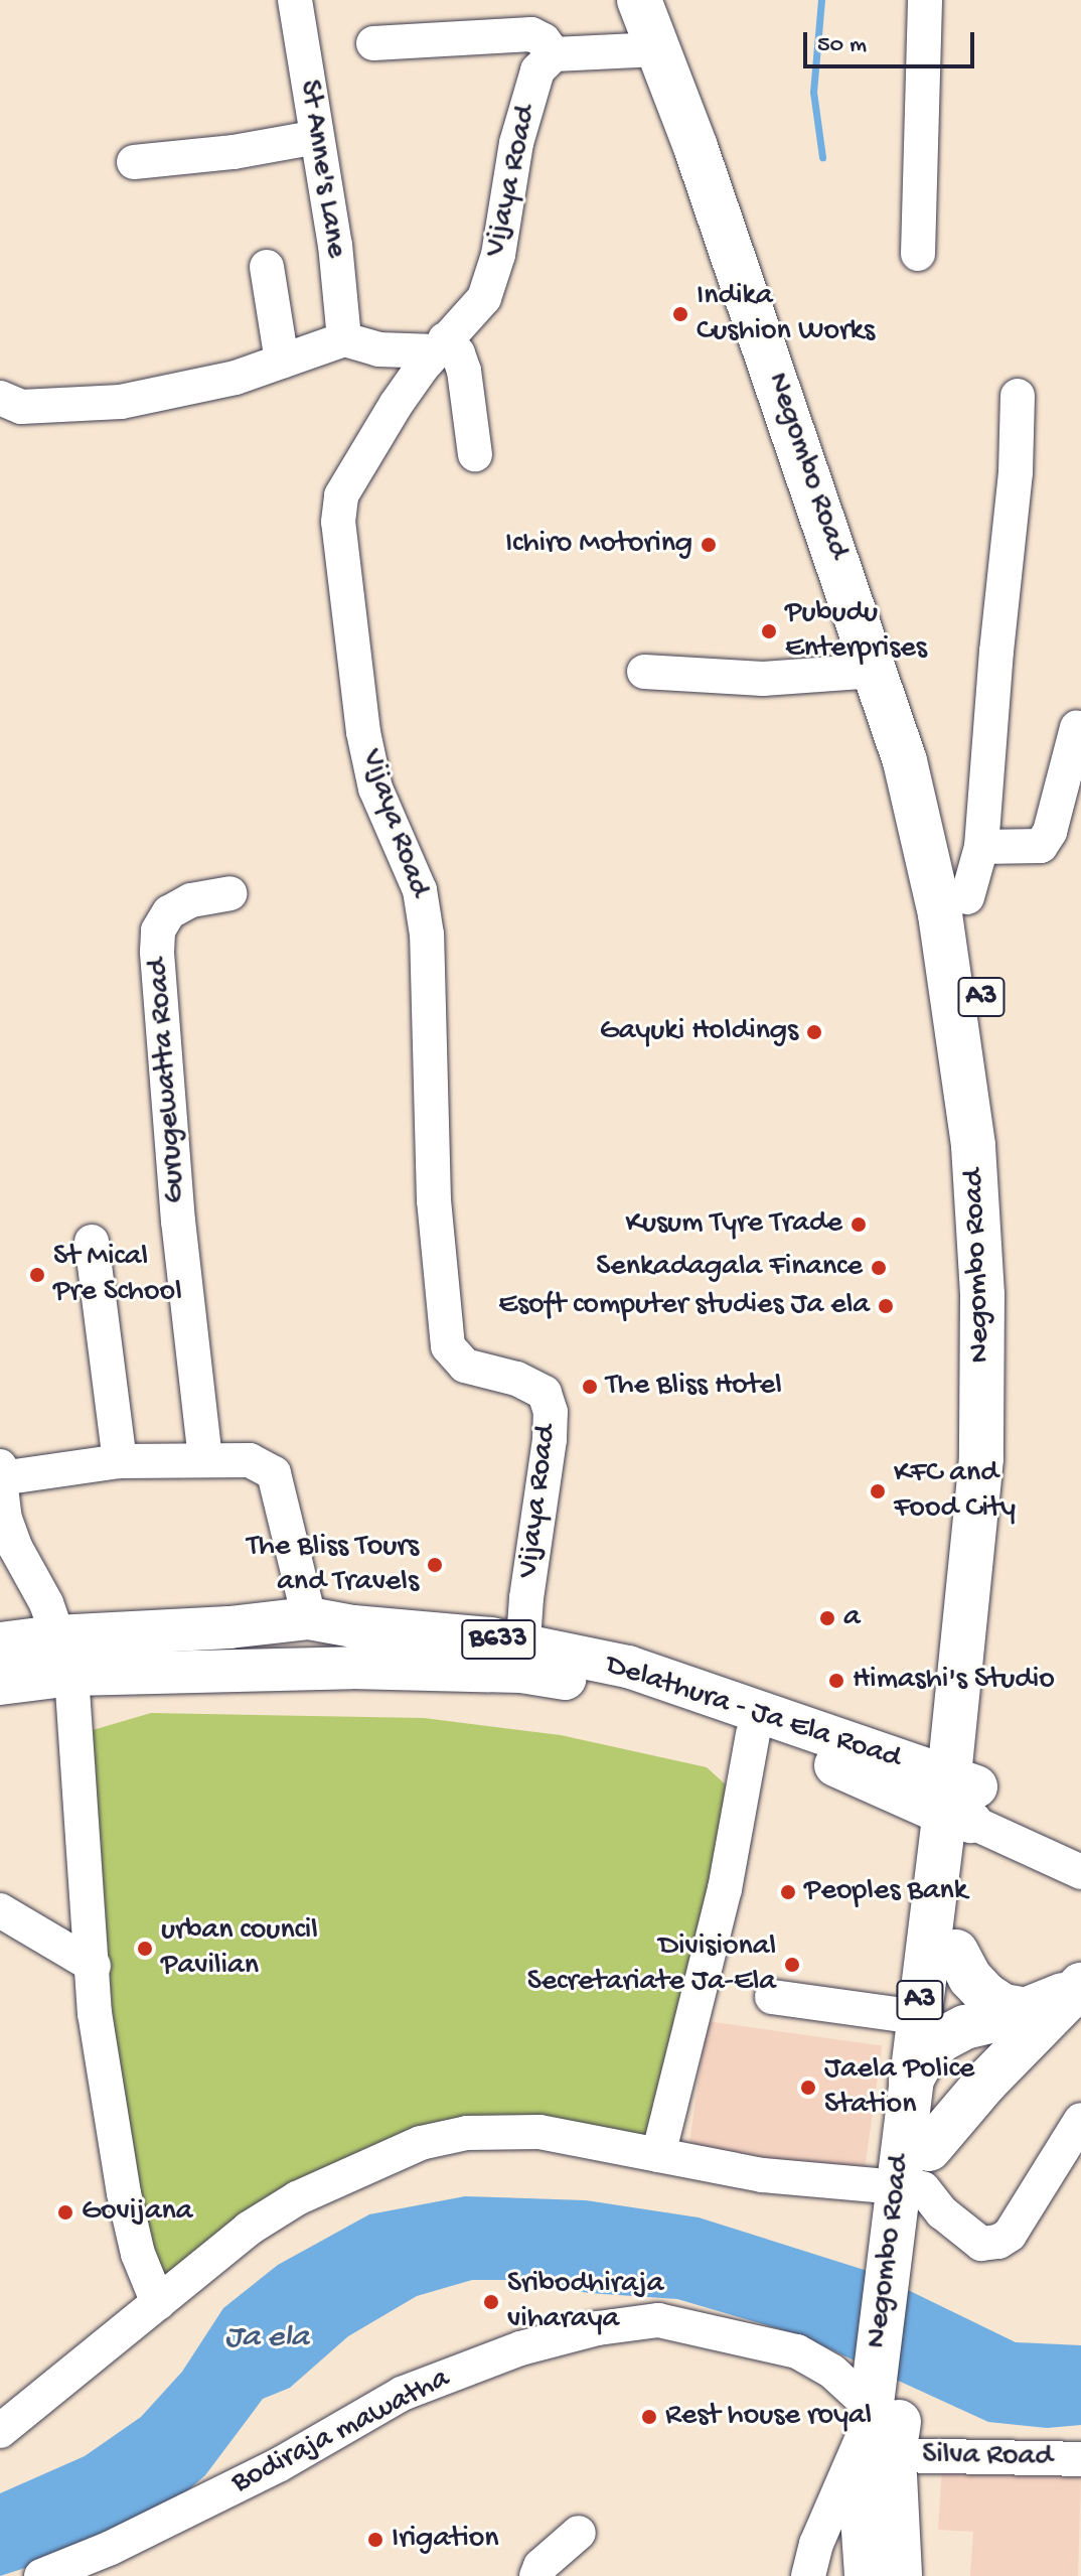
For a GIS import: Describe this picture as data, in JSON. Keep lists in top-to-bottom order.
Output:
{
  "streets": {
    "highway": ["Negombo Road", "A3"],
    "main road": ["B633", "Delathura - Ja Ela Road"],
    "street": [
      "St Anne's Lane",
      "Vijaya Road",
      "Gurugewatta Road",
      "Bodiraja mawatha",
      "Silva Road"
    ]
  },
  "crossings": [
    ["Vijaya Road", "Delathura - Ja Ela Road"],
    ["Negombo Road", "Delathura - Ja Ela Road"],
    ["Negombo Road", "Bodiraja mawatha"],
    ["Negombo Road", "Silva Road"],
    ["Bodiraja mawatha", "Silva Road"]
  ],
  "water": ["Ja ela"],
  "places": [
    "Indika Cushion Works",
    "Ichiro Motoring",
    "Pubudu Enterprises",
    "Gayuki Holdings",
    "Kusum Tyre Trade",
    "Senkadagala Finance",
    "St Mical Pre School",
    "Esoft computer studies Ja ela",
    "The Bliss Hotel",
    "KFC and Food City",
    "The Bliss Tours and Travels",
    "a",
    "Himashi's Studio",
    "Peoples Bank",
    "urban council Pavilian",
    "Divisional Secretariate Ja-Ela",
    "Jaela Police Station",
    "Govijana",
    "Sribodhiraja viharaya",
    "Rest house royal",
    "Irigation"
  ],
  "scale_bar": "50 m"
}
